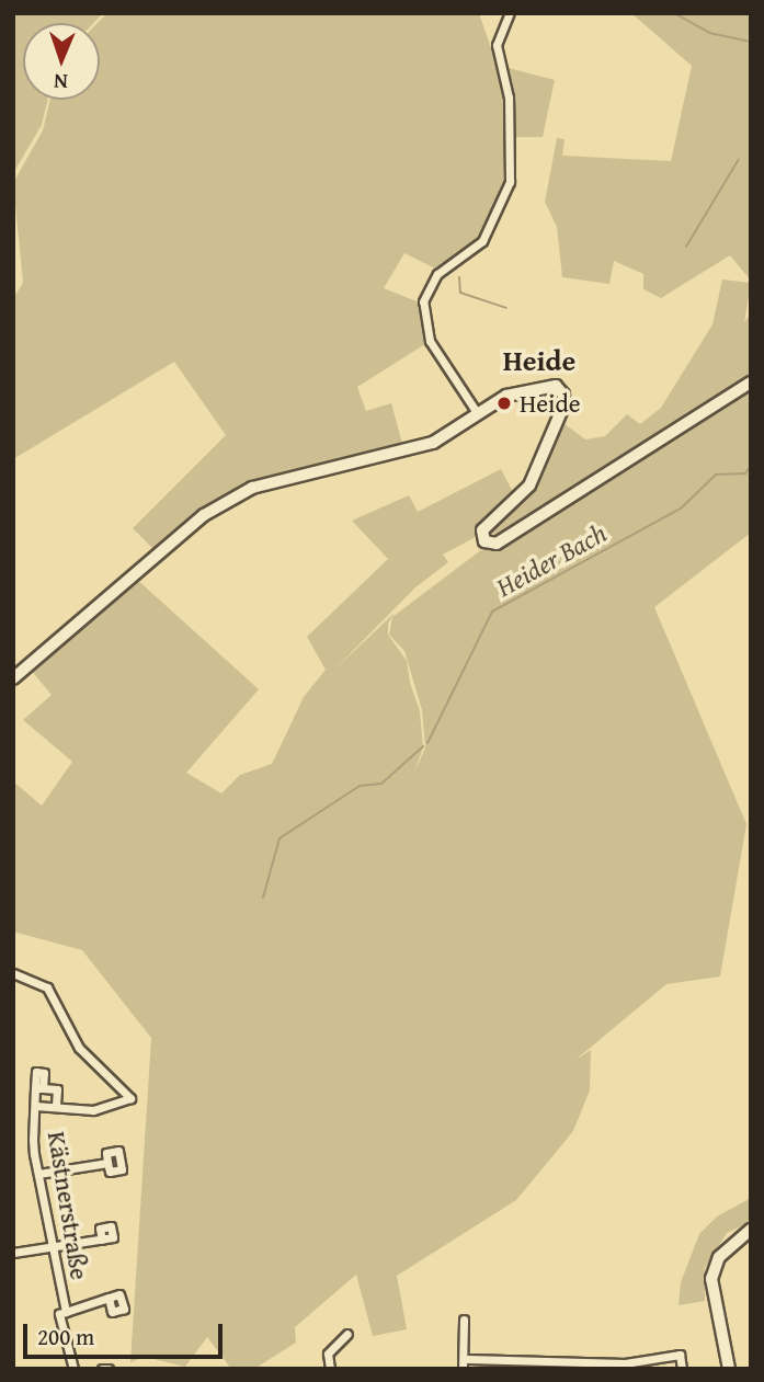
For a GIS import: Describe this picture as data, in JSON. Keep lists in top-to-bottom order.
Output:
{
  "streets": {
    "street": ["Kästnerstraße"]
  },
  "districts": ["Heide"],
  "water": ["Heider Bach"],
  "places": ["Heide"],
  "scale_bar": "200 m",
  "north": "bottom"
}
